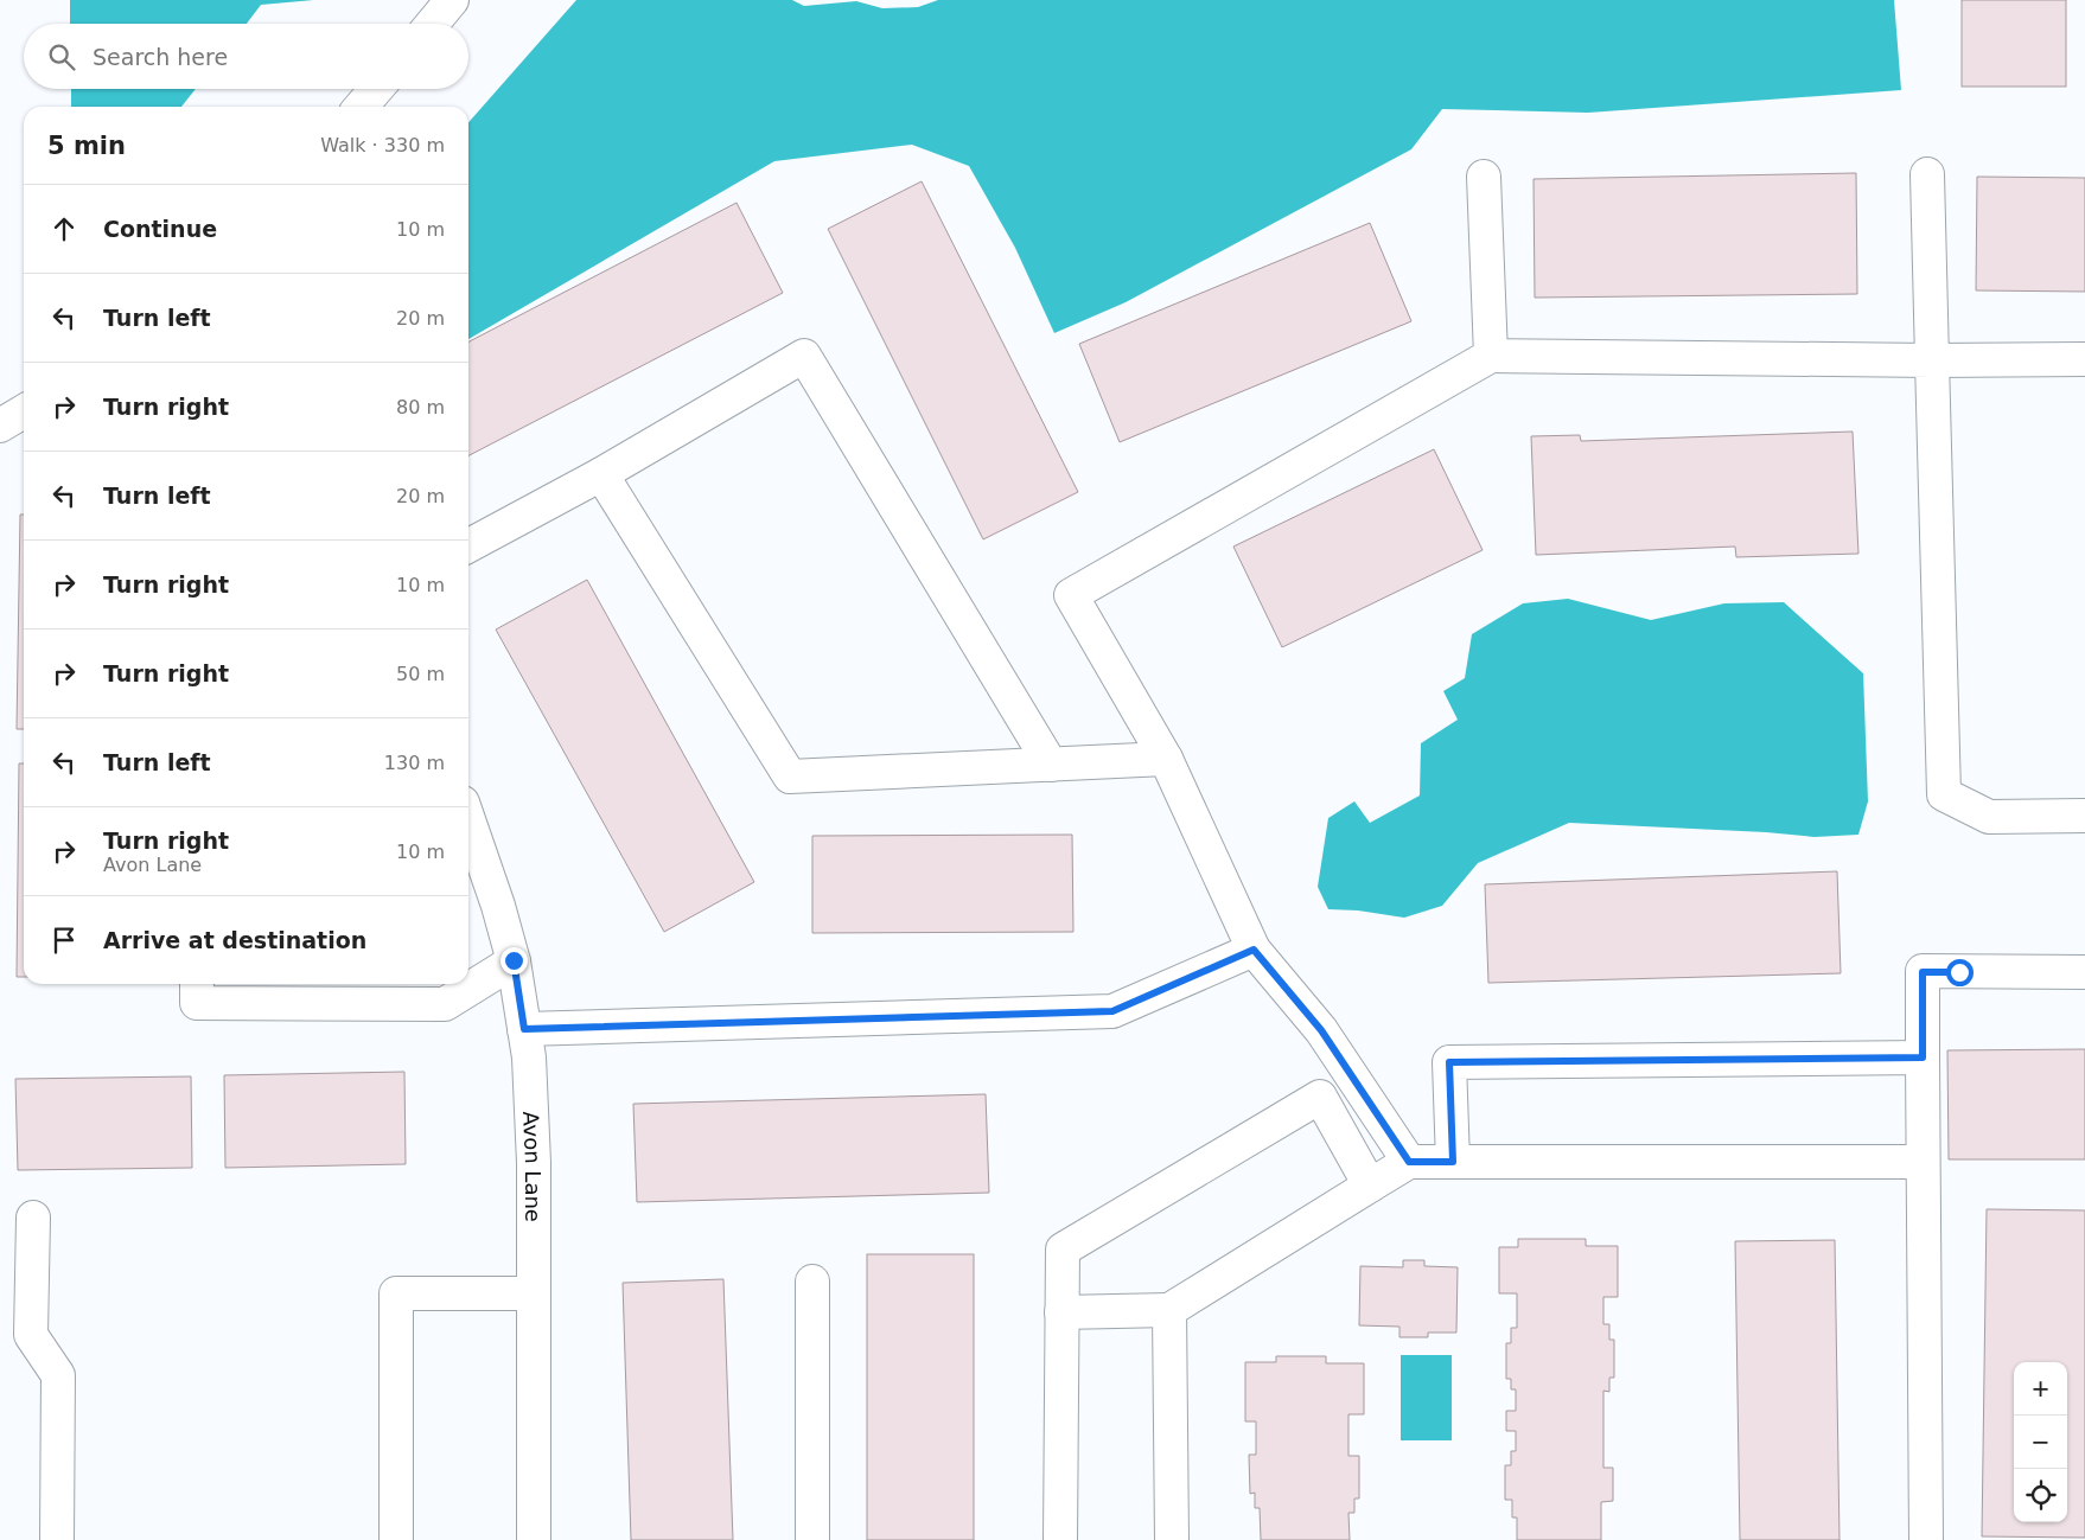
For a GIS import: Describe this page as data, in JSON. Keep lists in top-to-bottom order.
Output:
{
  "streets": {
    "street": ["Avon Lane"]
  },
  "page": {
    "search": "Search here",
    "heading": ["5 min", "Walk · 330 m"],
    "list": [
      ["Continue", "10 m"],
      ["Turn left", "20 m"],
      ["Turn right", "80 m"],
      ["Turn left", "20 m"],
      ["Turn right", "10 m"],
      ["Turn right", "50 m"],
      ["Turn left", "130 m"],
      ["Turn right", "Avon Lane", "10 m"],
      "Arrive at destination"
    ],
    "map_buttons": ["+", "−"]
  }
}
